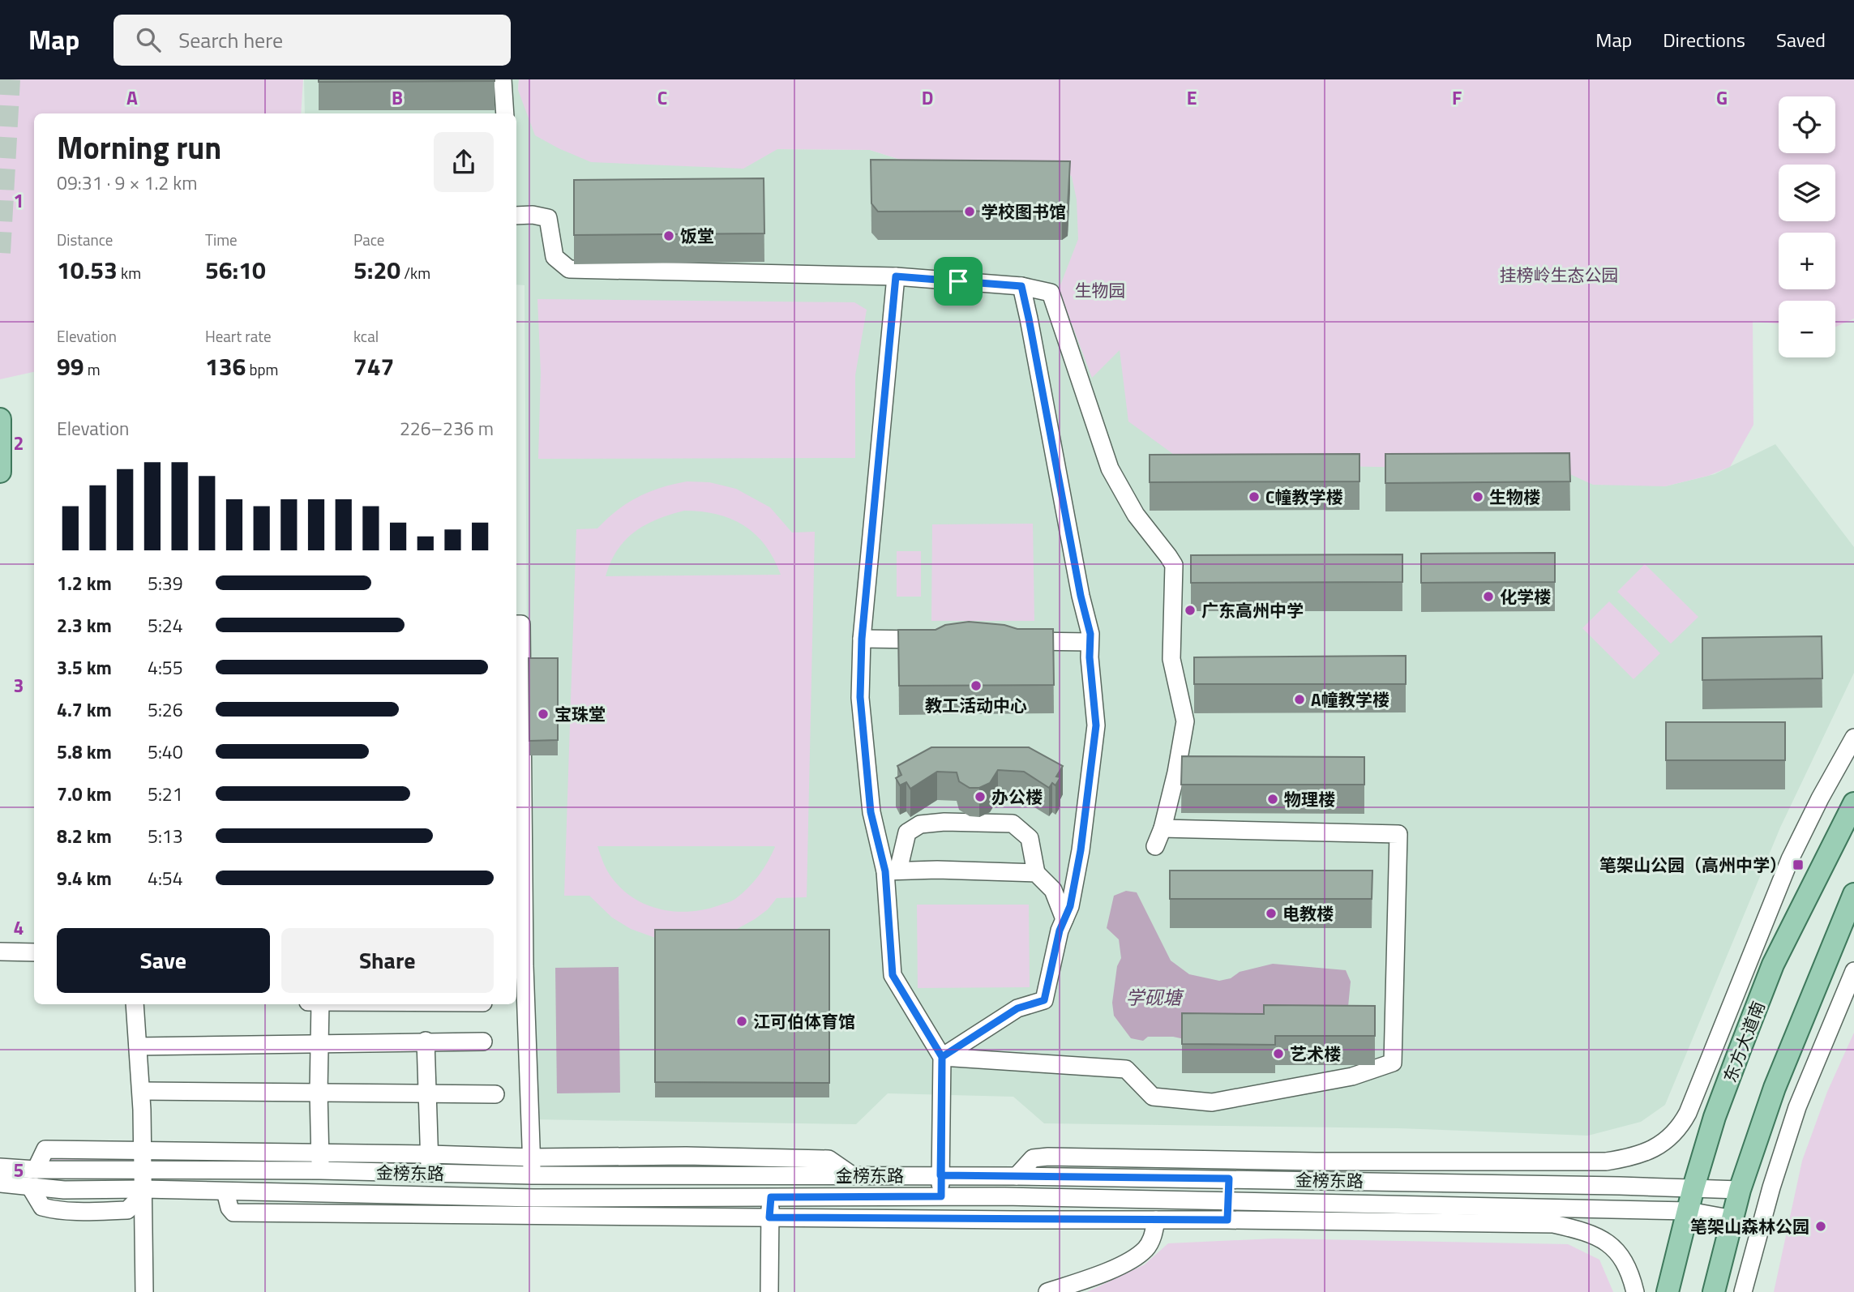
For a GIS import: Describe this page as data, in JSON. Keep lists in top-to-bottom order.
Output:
{
  "streets": {
    "main road": ["东方大道南"],
    "street": ["金榜东路"]
  },
  "crossings": [
    ["东方大道南", "金榜东路"]
  ],
  "water": ["学砚塘"],
  "parks": ["挂榜岭生态公园", "生物园"],
  "places": {
    "other": [
      "学校图书馆",
      "饭堂",
      "C幢教学楼",
      "生物楼",
      "化学楼",
      "广东高州中学",
      "教工活动中心",
      "A幢教学楼",
      "宝珠堂",
      "办公楼",
      "物理楼",
      "电教楼",
      "江可伯体育馆",
      "艺术楼",
      "笔架山森林公园"
    ],
    "transit": ["笔架山公园（高州中学）"]
  },
  "page": {
    "header": "Map",
    "search": "Search here",
    "nav": ["Map", "Directions", "Saved"],
    "map_buttons": ["+", "−"],
    "heading": ["Morning run", "09:31 · 9 × 1.2 km"],
    "stats": [
      ["Distance", "10.53 km"],
      ["Time", "56:10"],
      ["Pace", "5:20 /km"],
      ["Elevation", "99 m"],
      ["Heart rate", "136 bpm"],
      ["kcal", "747"]
    ],
    "chart": ["Elevation", "226–236 m"],
    "list": [
      {
        "name": "1.2 km",
        "note": "5:39"
      },
      {
        "name": "2.3 km",
        "note": "5:24"
      },
      {
        "name": "3.5 km",
        "note": "4:55"
      },
      {
        "name": "4.7 km",
        "note": "5:26"
      },
      {
        "name": "5.8 km",
        "note": "5:40"
      },
      {
        "name": "7.0 km",
        "note": "5:21"
      },
      {
        "name": "8.2 km",
        "note": "5:13"
      },
      {
        "name": "9.4 km",
        "note": "4:54"
      }
    ],
    "buttons": ["Save", "Share"]
  },
  "grid": {
    "columns": [
      "A",
      "B",
      "C",
      "D",
      "E",
      "F",
      "G"
    ],
    "rows": [
      "1",
      "2",
      "3",
      "4",
      "5"
    ]
  }
}
